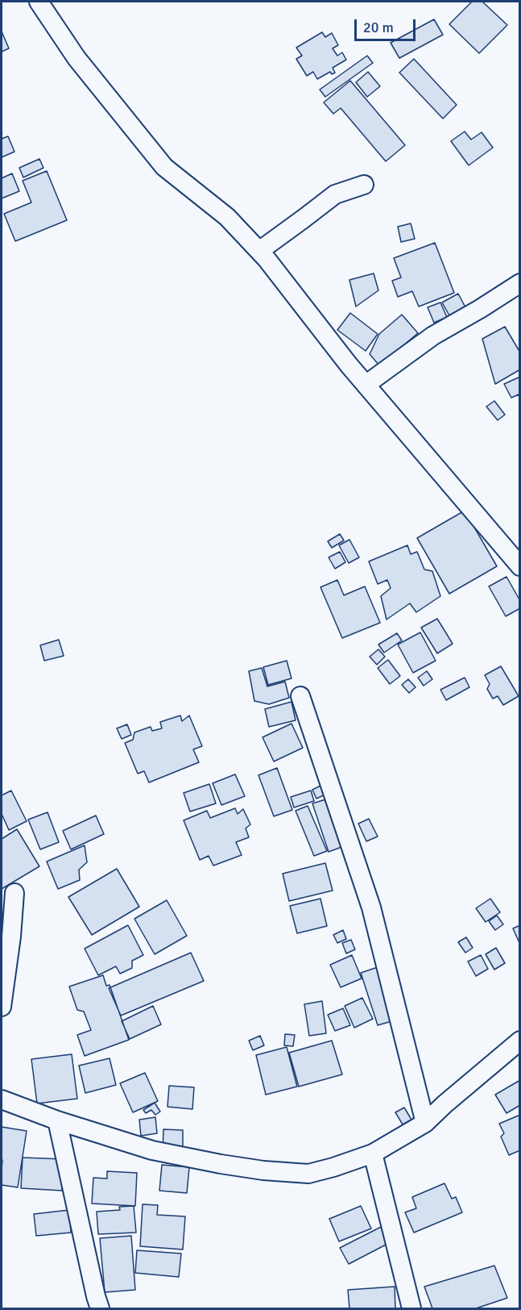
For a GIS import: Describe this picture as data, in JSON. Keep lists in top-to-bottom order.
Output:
{
  "scale_bar": "20 m"
}
